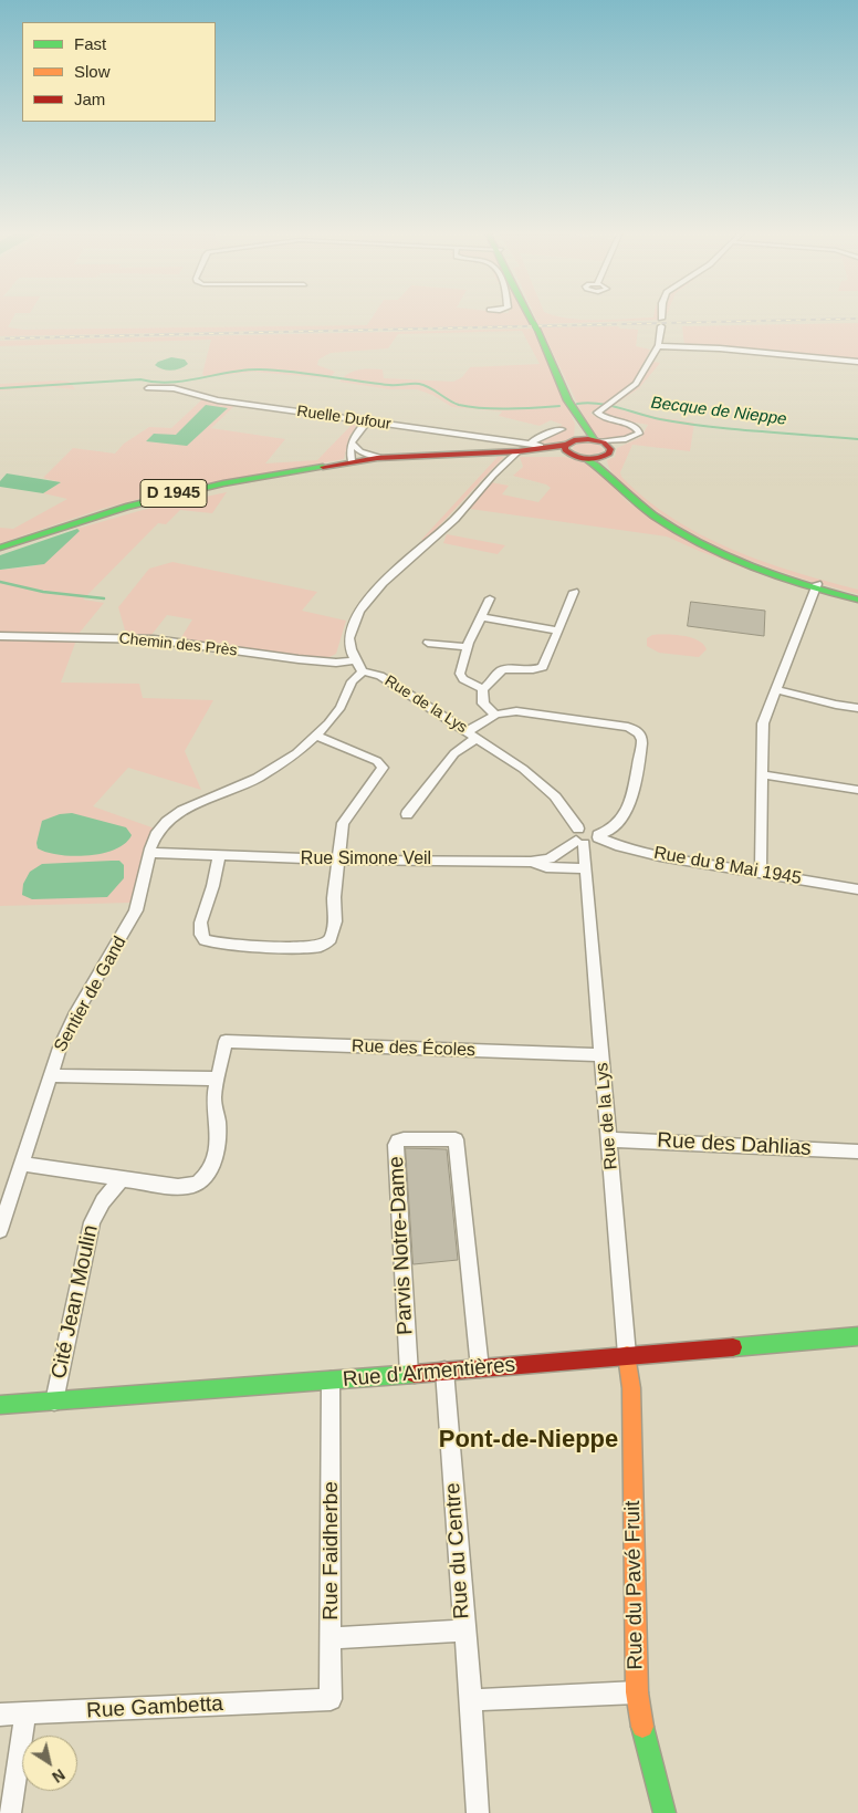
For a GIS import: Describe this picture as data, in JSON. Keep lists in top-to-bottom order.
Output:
{
  "streets": {
    "main road": ["D 1945", "Rue d'Armentières", "Rue du Pavé Fruit"],
    "street": [
      "Ruelle Dufour",
      "Chemin des Près",
      "Rue de la Lys",
      "Rue Simone Veil",
      "Rue du 8 Mai 1945",
      "Sentier de Gand",
      "Rue des Écoles",
      "Rue des Dahlias",
      "Parvis Notre-Dame",
      "Cité Jean Moulin",
      "Rue Faidherbe",
      "Rue du Centre",
      "Rue Gambetta"
    ]
  },
  "crossings": [
    ["Ruelle Dufour", "D 1945"],
    ["Ruelle Dufour", "Rue de la Lys"],
    ["D 1945", "Rue de la Lys"],
    ["Chemin des Près", "Rue de la Lys"],
    ["Rue de la Lys", "Rue Simone Veil"],
    ["Rue de la Lys", "Sentier de Gand"],
    ["Rue de la Lys", "Rue des Écoles"],
    ["Rue de la Lys", "Rue des Dahlias"],
    ["Rue de la Lys", "Rue d'Armentières"],
    ["Rue de la Lys", "Rue du Pavé Fruit"],
    ["Rue Simone Veil", "Rue du 8 Mai 1945"],
    ["Rue Simone Veil", "Sentier de Gand"],
    ["Parvis Notre-Dame", "Rue d'Armentières"],
    ["Cité Jean Moulin", "Rue d'Armentières"],
    ["Rue d'Armentières", "Rue Faidherbe"],
    ["Rue d'Armentières", "Rue du Centre"],
    ["Rue d'Armentières", "Rue du Pavé Fruit"],
    ["Rue Faidherbe", "Rue Gambetta"]
  ],
  "districts": ["Pont-de-Nieppe"],
  "water": ["Becque de Nieppe"],
  "legend": ["Fast", "Slow", "Jam"],
  "north": "bottom right"
}
